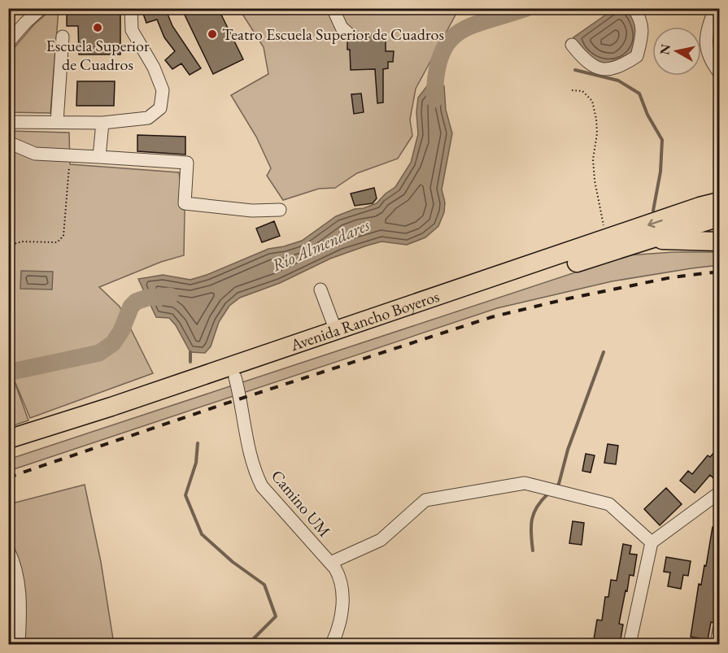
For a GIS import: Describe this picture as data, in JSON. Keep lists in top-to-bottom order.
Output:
{
  "streets": {
    "highway": ["Avenida Rancho Boyeros"],
    "street": ["Camino UM"]
  },
  "crossings": [
    ["Avenida Rancho Boyeros", "Camino UM"]
  ],
  "water": ["Río Almendares"],
  "places": ["Escuela Superior de Cuadros", "Teatro Escuela Superior de Cuadros"],
  "north": "left"
}
